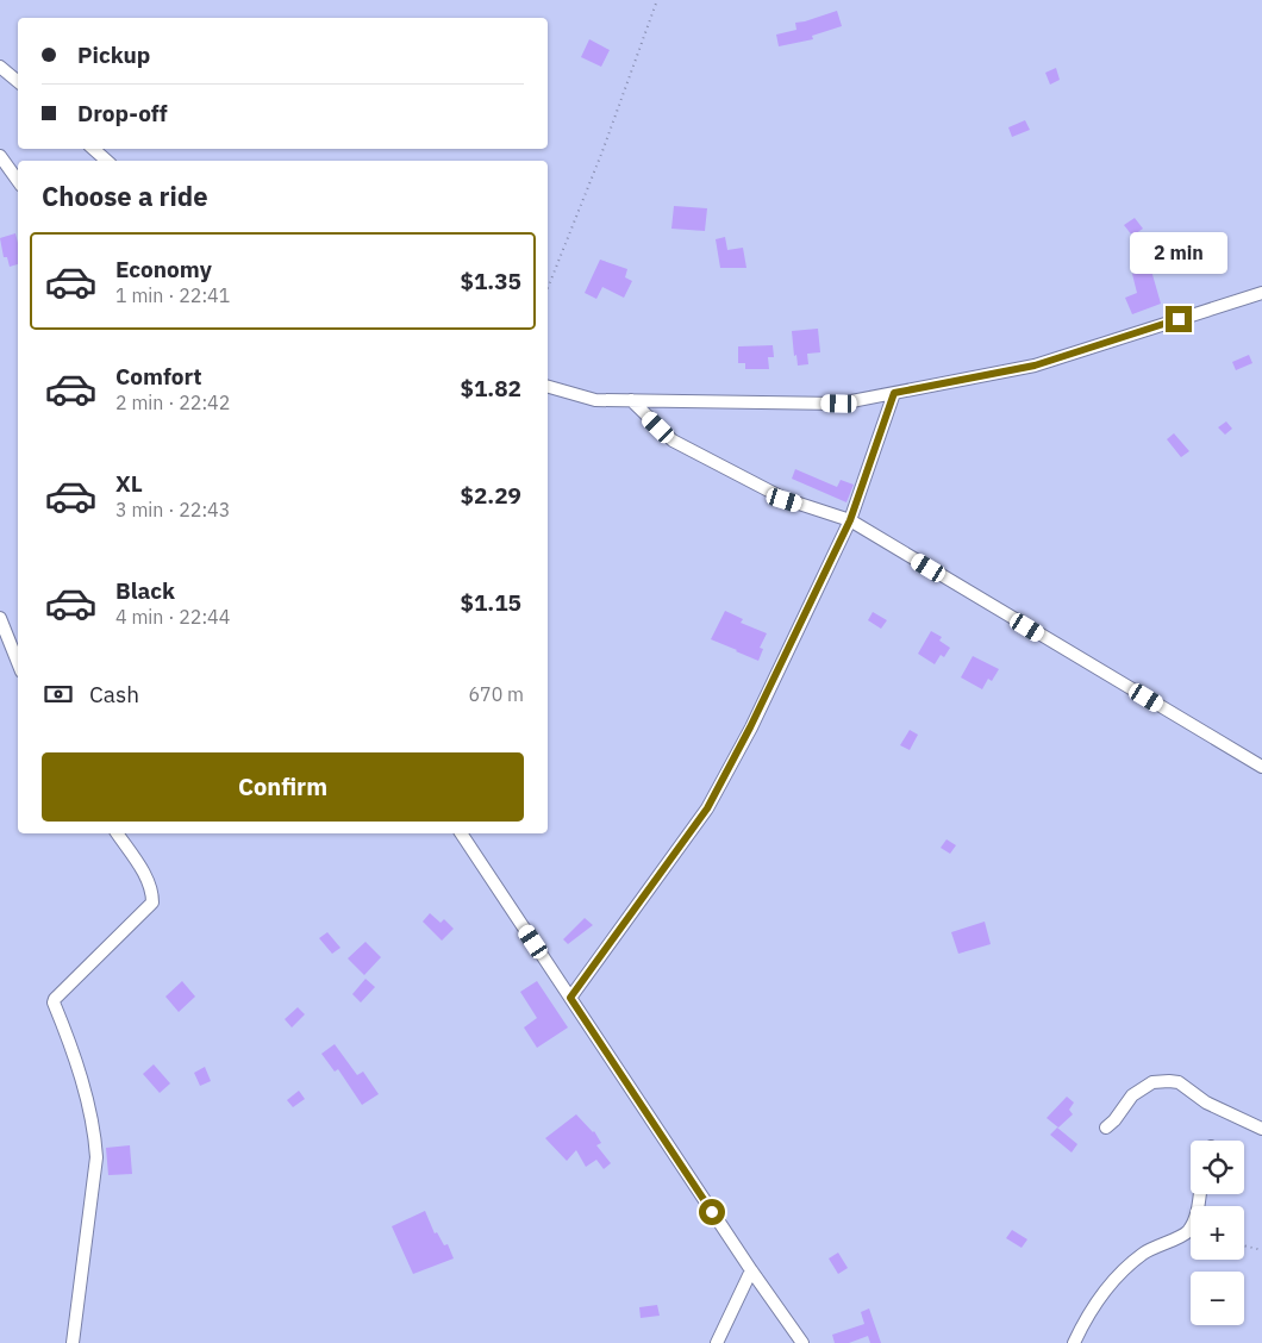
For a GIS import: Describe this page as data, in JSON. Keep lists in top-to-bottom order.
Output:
{
  "page": {
    "banner": ["Pickup", "Drop-off"],
    "heading": "Choose a ride",
    "bubble": "2 min",
    "list": [
      {
        "name": "Economy",
        "note": "1 min · 22:41",
        "value": "$1.35"
      },
      {
        "name": "Comfort",
        "note": "2 min · 22:42",
        "value": "$1.82"
      },
      {
        "name": "XL",
        "note": "3 min · 22:43",
        "value": "$2.29"
      },
      {
        "name": "Black",
        "note": "4 min · 22:44",
        "value": "$1.15"
      }
    ],
    "pay": ["Cash", "670 m"],
    "buttons": "Confirm",
    "map_buttons": ["+", "−"]
  }
}
